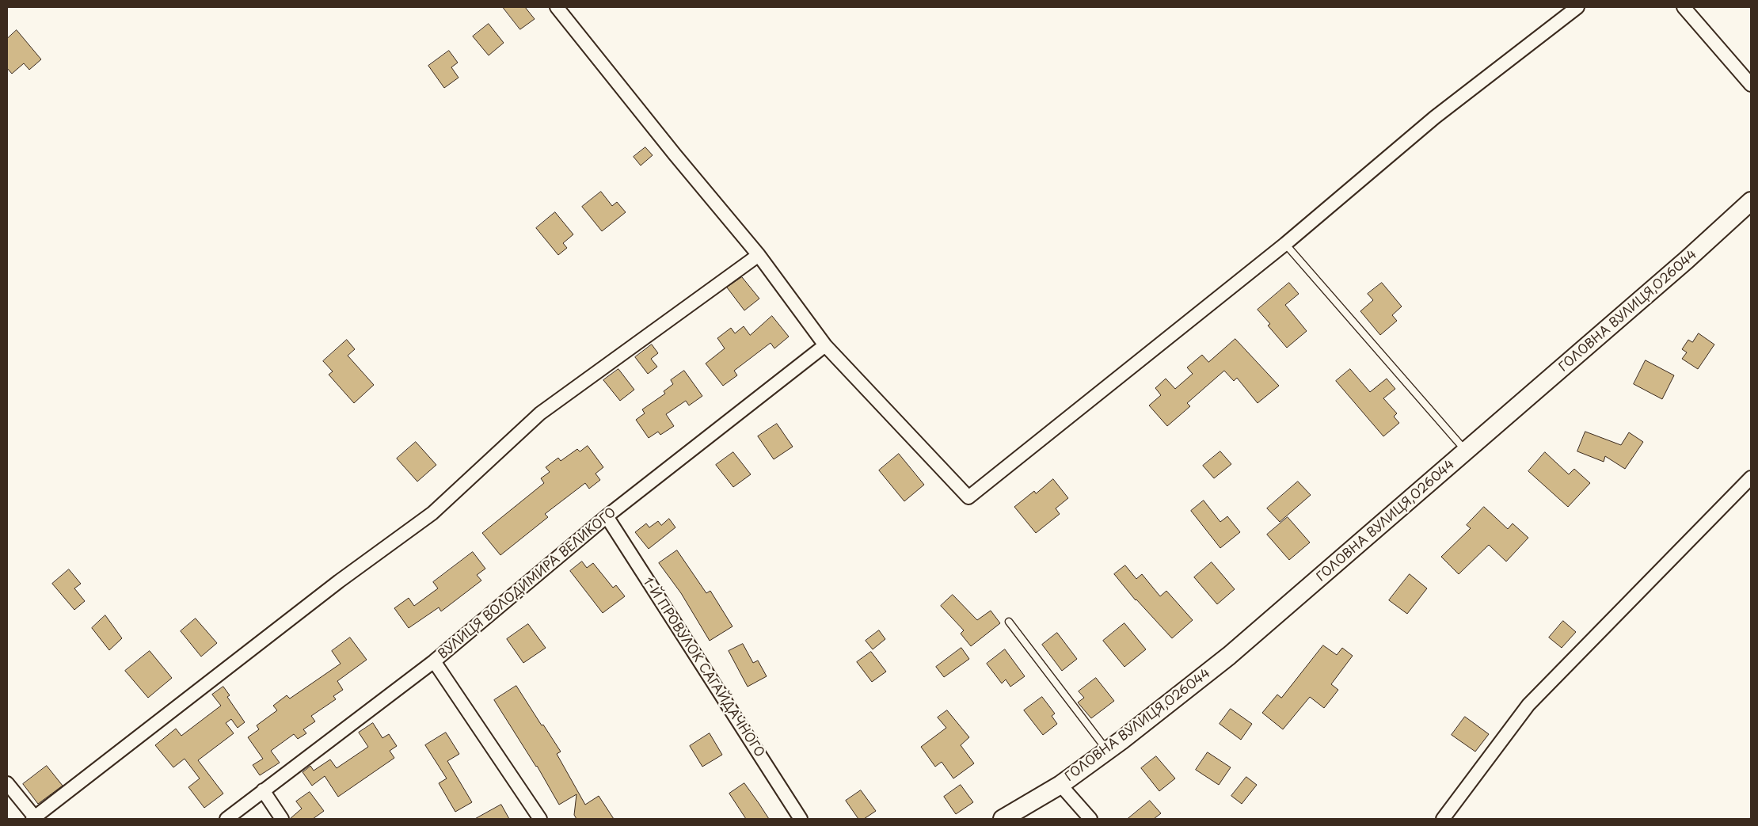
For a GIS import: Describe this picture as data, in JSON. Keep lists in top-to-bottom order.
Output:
{
  "streets": {
    "main road": ["ГОЛОВНА ВУЛИЦЯ,О26044"],
    "street": ["ВУЛИЦЯ ВОЛОДИМИРА ВЕЛИКОГО", "1-Й ПРОВУЛОК САГАЙДАЧНОГО"]
  },
  "crossings": [
    ["ВУЛИЦЯ ВОЛОДИМИРА ВЕЛИКОГО", "1-Й ПРОВУЛОК САГАЙДАЧНОГО"]
  ]
}
